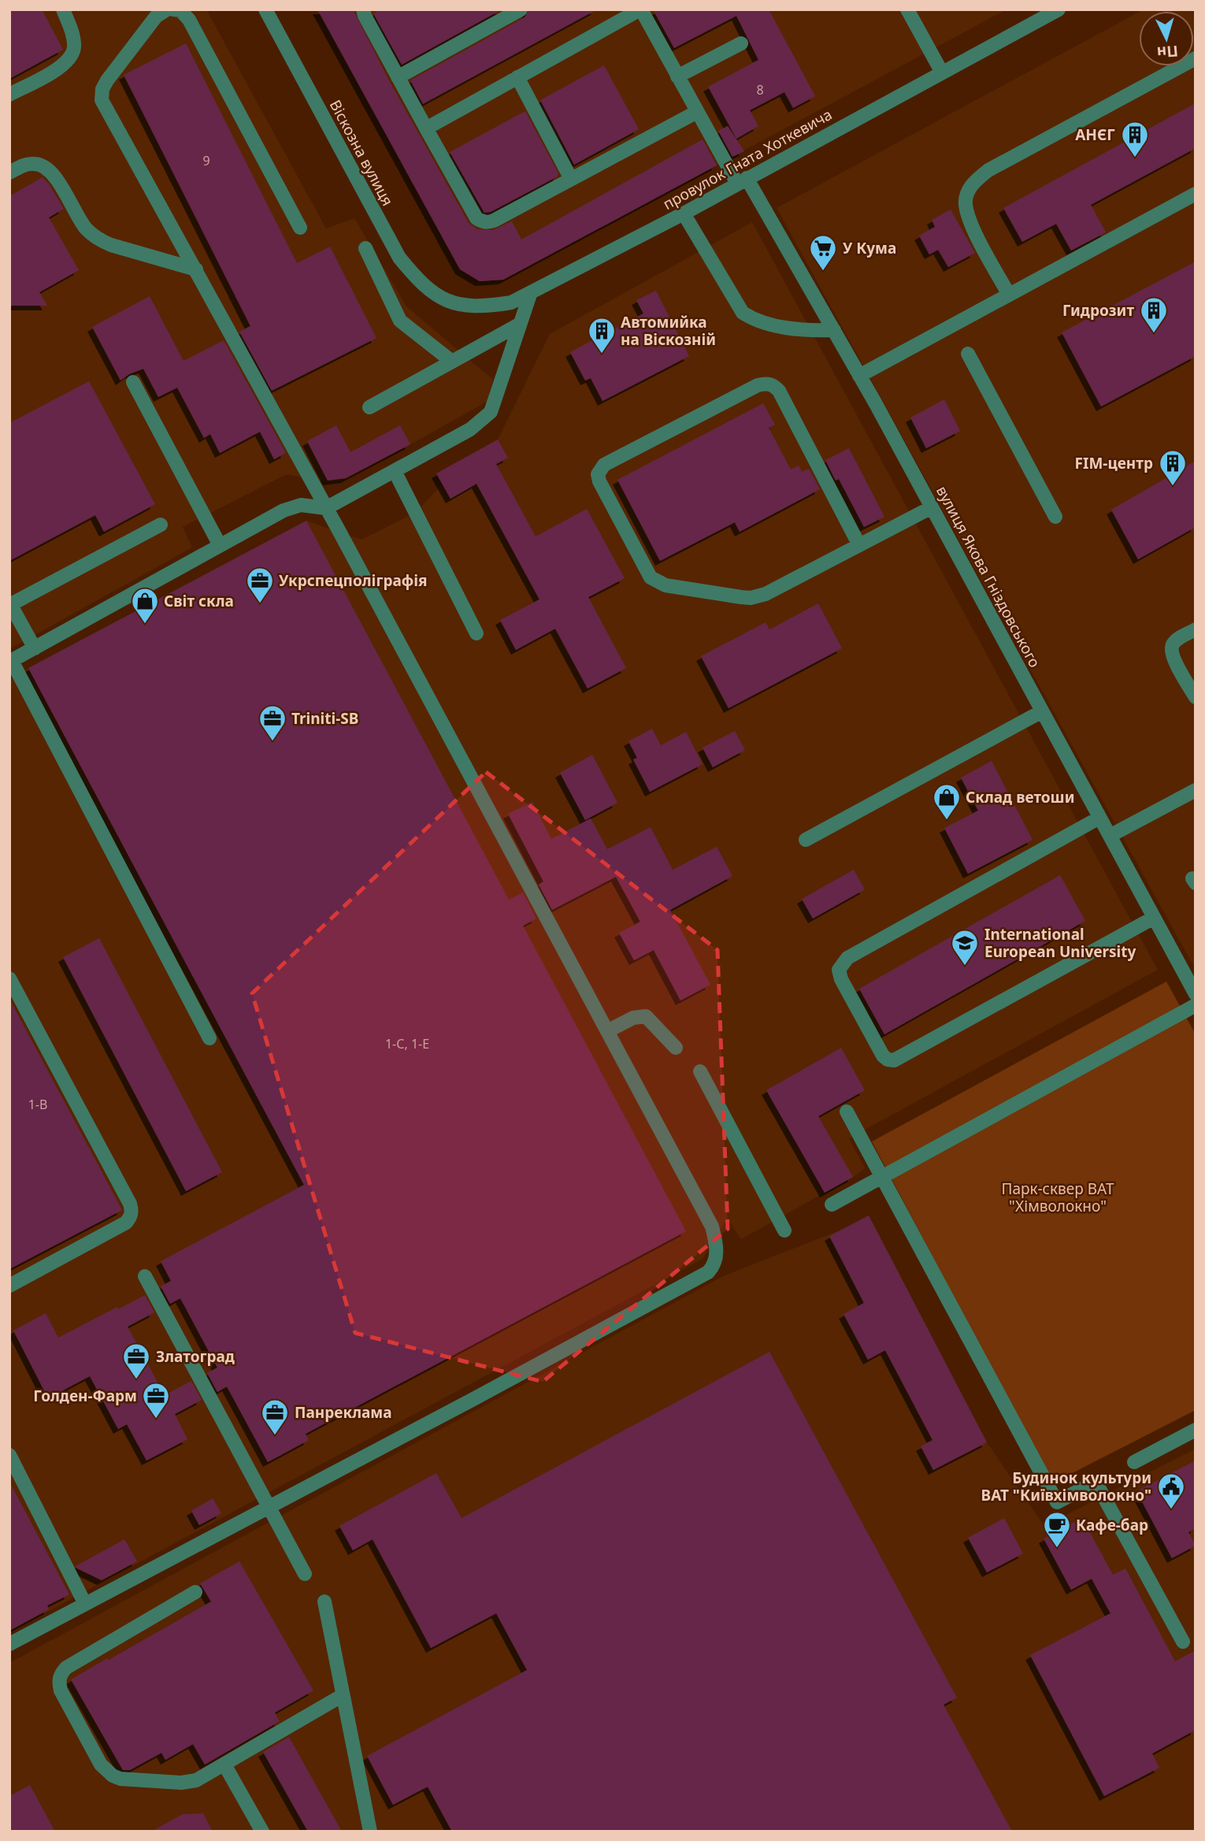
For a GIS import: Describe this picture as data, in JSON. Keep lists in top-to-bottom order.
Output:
{
  "streets": {
    "street": ["Віскозна вулиця", "провулок Гната Хоткевича", "вулиця Якова Гніздовського"]
  },
  "crossings": [
    ["Віскозна вулиця", "провулок Гната Хоткевича"],
    ["провулок Гната Хоткевича", "вулиця Якова Гніздовського"]
  ],
  "parks": ["Парк-сквер ВАТ \"Хімволокно\""],
  "places": {
    "building": [
      "АНЄГ",
      "Гидрозит",
      "Автомийка на Віскозній",
      "FIM-центр"
    ],
    "supermarket": ["У Кума"],
    "office": [
      "Укрспецполіграфія",
      "Triniti-SB",
      "Златоград",
      "Голден-Фарм",
      "Панреклама"
    ],
    "shop": ["Світ скла", "Склад ветоши"],
    "school or university": ["International European University"],
    "public building": ["Будинок культури ВАТ \"Київхімволокно\""],
    "cafe": ["Кафе-бар"]
  },
  "house_numbers": [
    "8",
    "9",
    "1-С, 1-E",
    "1-В"
  ],
  "north": "bottom"
}
